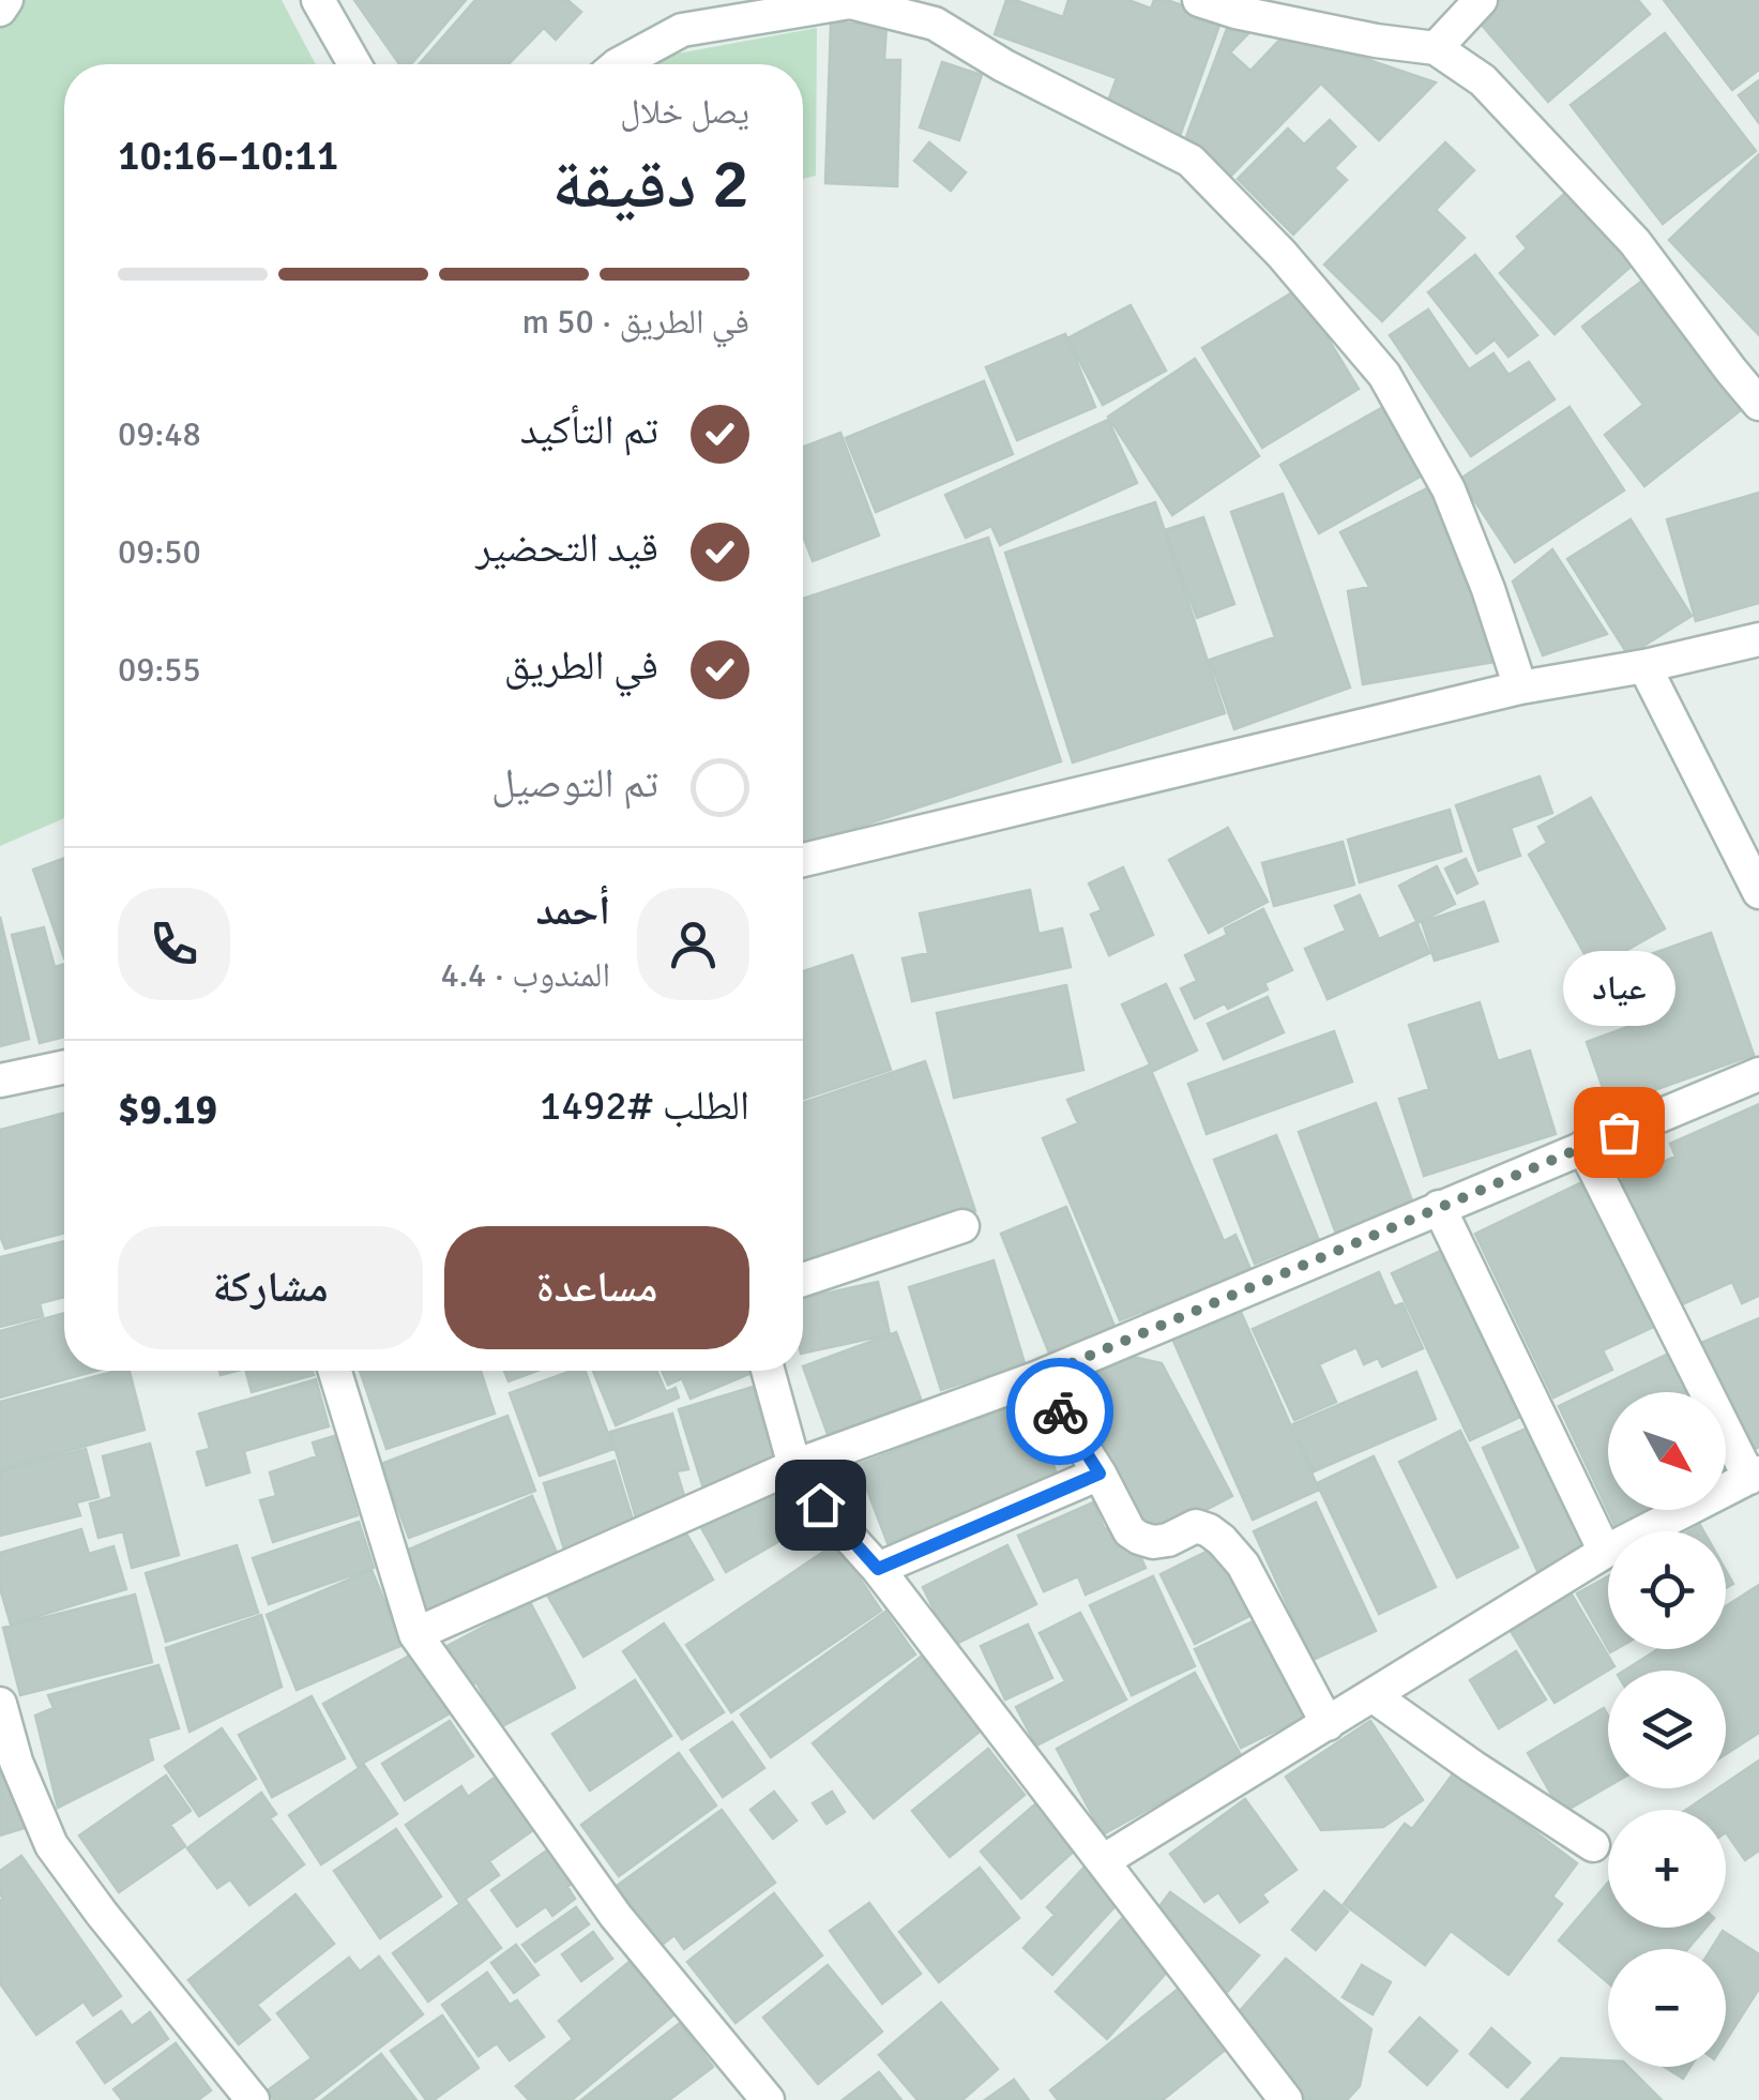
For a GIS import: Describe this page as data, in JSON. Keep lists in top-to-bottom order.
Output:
{
  "places": ["عياد"],
  "north": "bottom right",
  "page": {
    "heading": ["2 دقيقة", "يصل خلال", "10:11–10:16"],
    "panel": [
      "أحمد",
      "المندوب · 4.4",
      "الطلب #1492",
      "$9.19"
    ],
    "bar": "في الطريق · 50 m",
    "list": [
      ["تم التأكيد", "09:48"],
      ["قيد التحضير", "09:50"],
      ["في الطريق", "09:55"],
      "تم التوصيل"
    ],
    "bubble": "عياد",
    "buttons": ["مساعدة", "مشاركة"],
    "map_buttons": ["+", "−"]
  }
}
